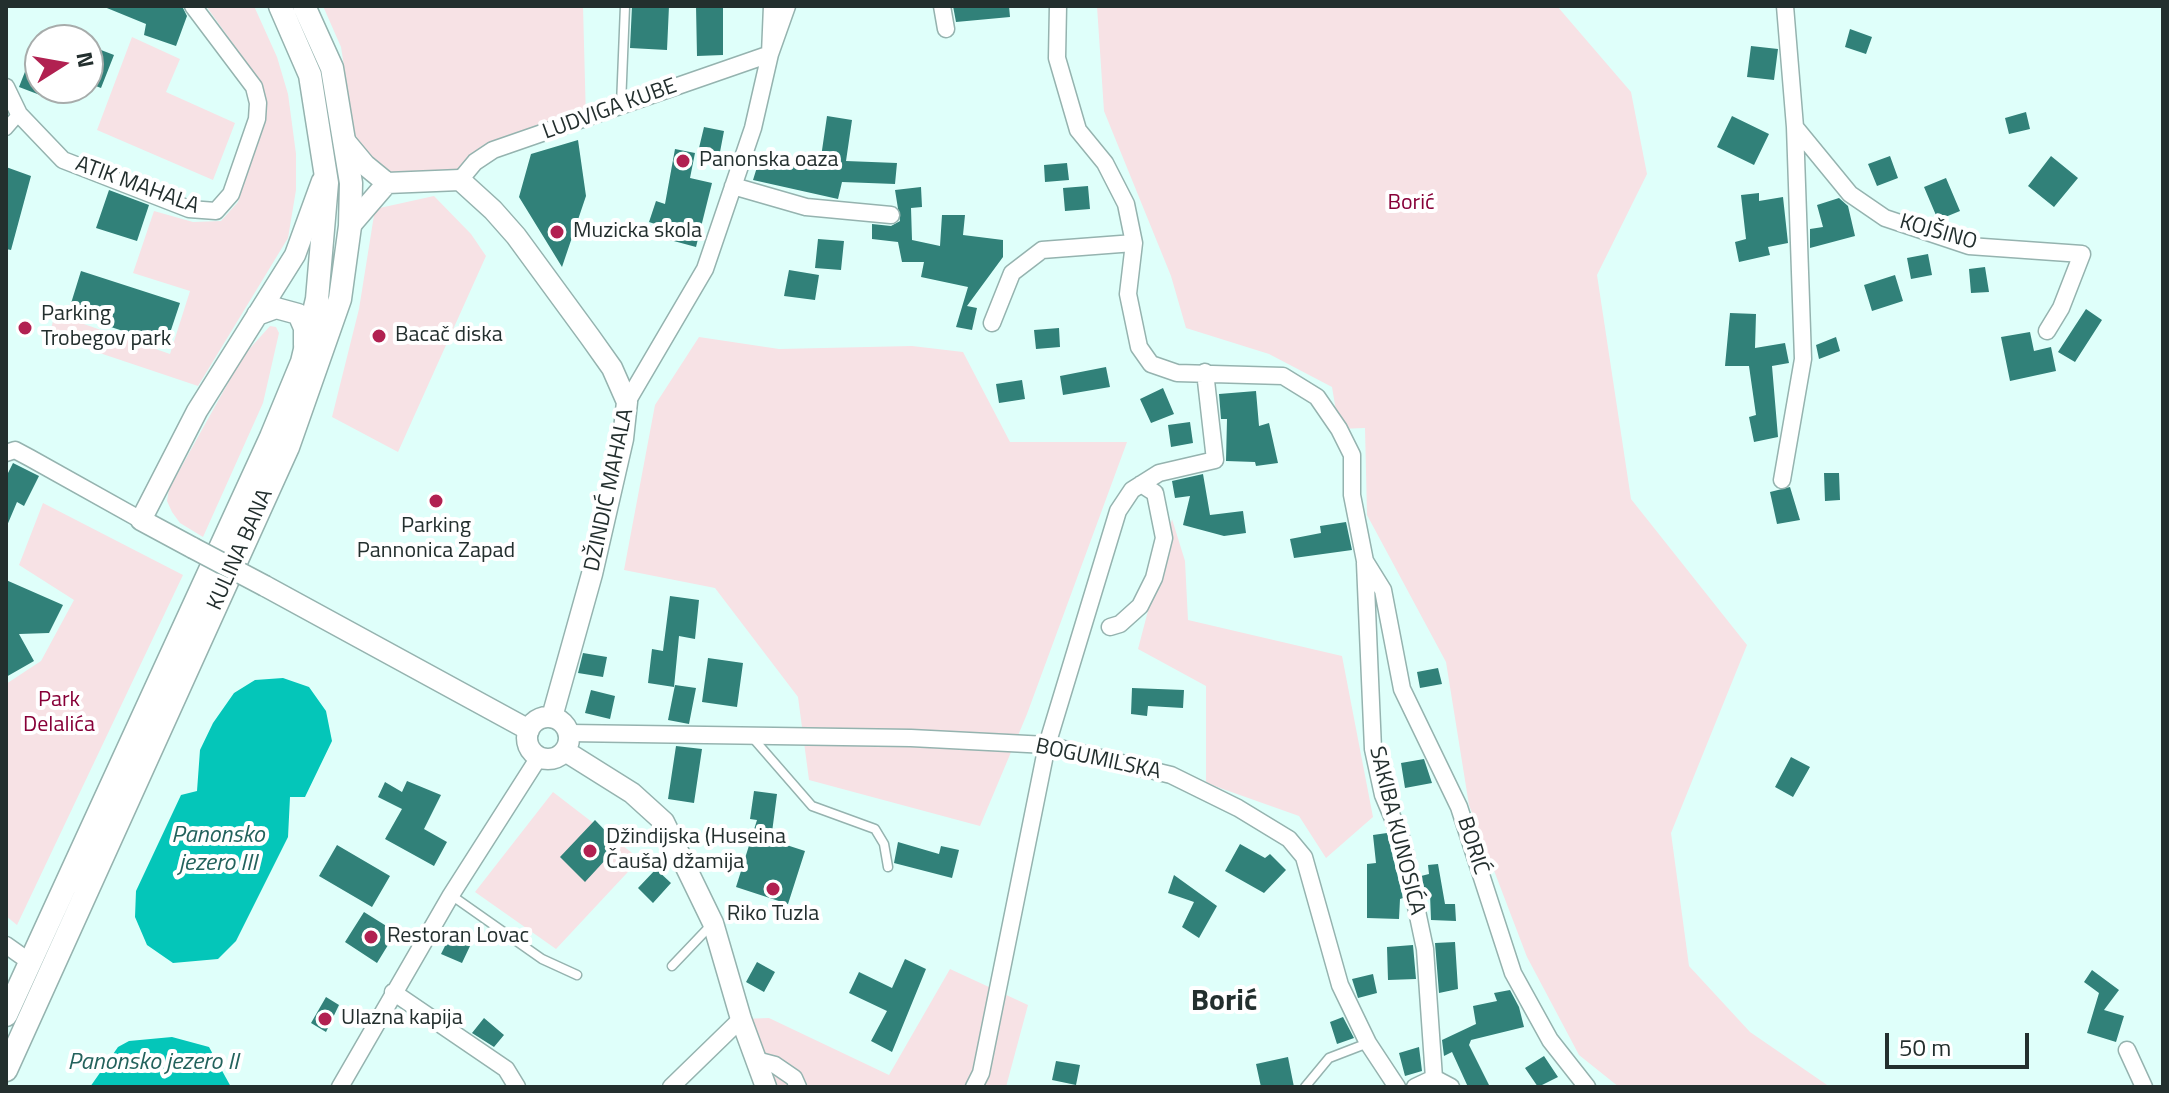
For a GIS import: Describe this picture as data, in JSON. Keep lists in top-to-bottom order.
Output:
{
  "streets": {
    "main road": ["KULINA BANA"],
    "street": [
      "LUDVIGA KUBE",
      "ATIK MAHALA",
      "KOJŠINO",
      "DŽINDIĆ MAHALA",
      "BOGUMILSKA",
      "SAKIBA KUNOSIĆA",
      "BORIĆ"
    ]
  },
  "crossings": [
    ["LUDVIGA KUBE", "DŽINDIĆ MAHALA"],
    ["DŽINDIĆ MAHALA", "BOGUMILSKA"],
    ["SAKIBA KUNOSIĆA", "BORIĆ"]
  ],
  "districts": ["Borić"],
  "water": ["Panonsko jezero III", "Panonsko jezero II"],
  "parks": ["Borić", "Park Delalića"],
  "places": [
    "Panonska oaza",
    "Muzicka skola",
    "Parking Trobegov park",
    "Bacač diska",
    "Parking Pannonica Zapad",
    "Džindijska (Huseina Čauša) džamija",
    "Riko Tuzla",
    "Restoran Lovac",
    "Ulazna kapija"
  ],
  "scale_bar": "50 m",
  "north": "right"
}
